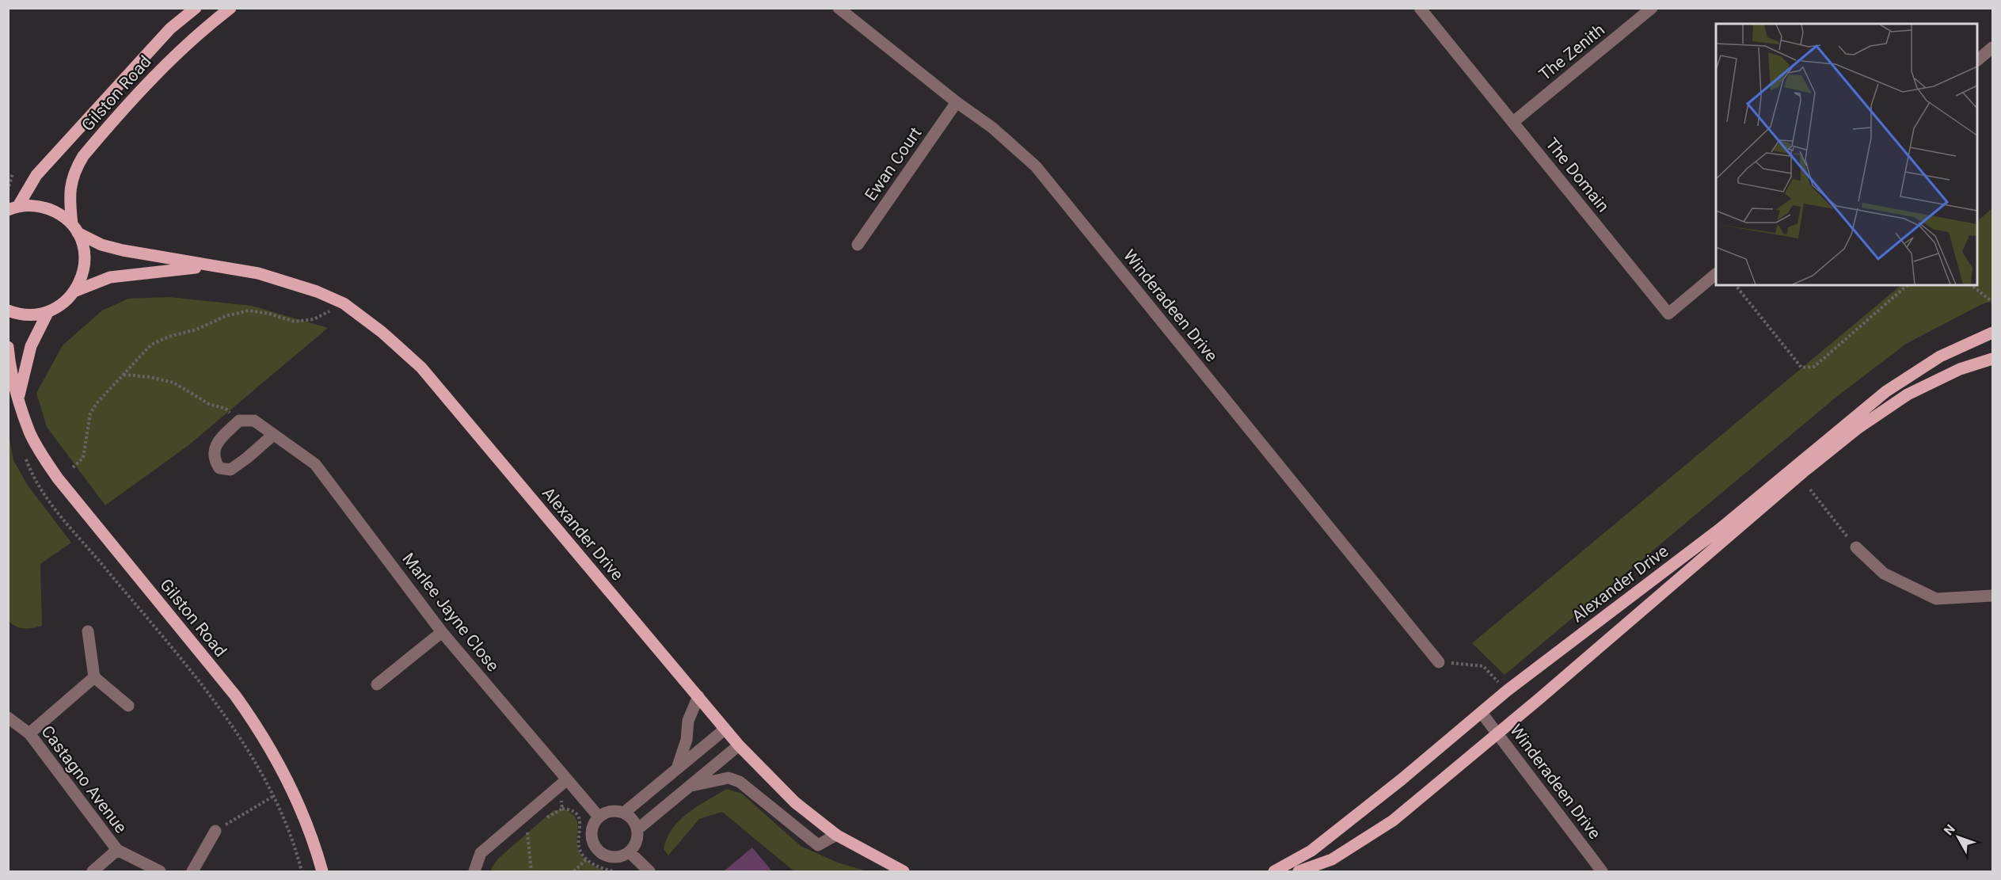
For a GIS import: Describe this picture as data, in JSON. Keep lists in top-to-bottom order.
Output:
{
  "streets": {
    "main road": ["Gilston Road", "Alexander Drive"],
    "street": [
      "The Zenith",
      "Ewan Court",
      "The Domain",
      "Winderadeen Drive",
      "Marlee Jayne Close",
      "Castagno Avenue"
    ]
  },
  "crossings": [
    ["The Zenith", "The Domain"],
    ["Gilston Road", "Alexander Drive"],
    ["Ewan Court", "Winderadeen Drive"],
    ["Winderadeen Drive", "Alexander Drive"]
  ],
  "north": "top left"
}
